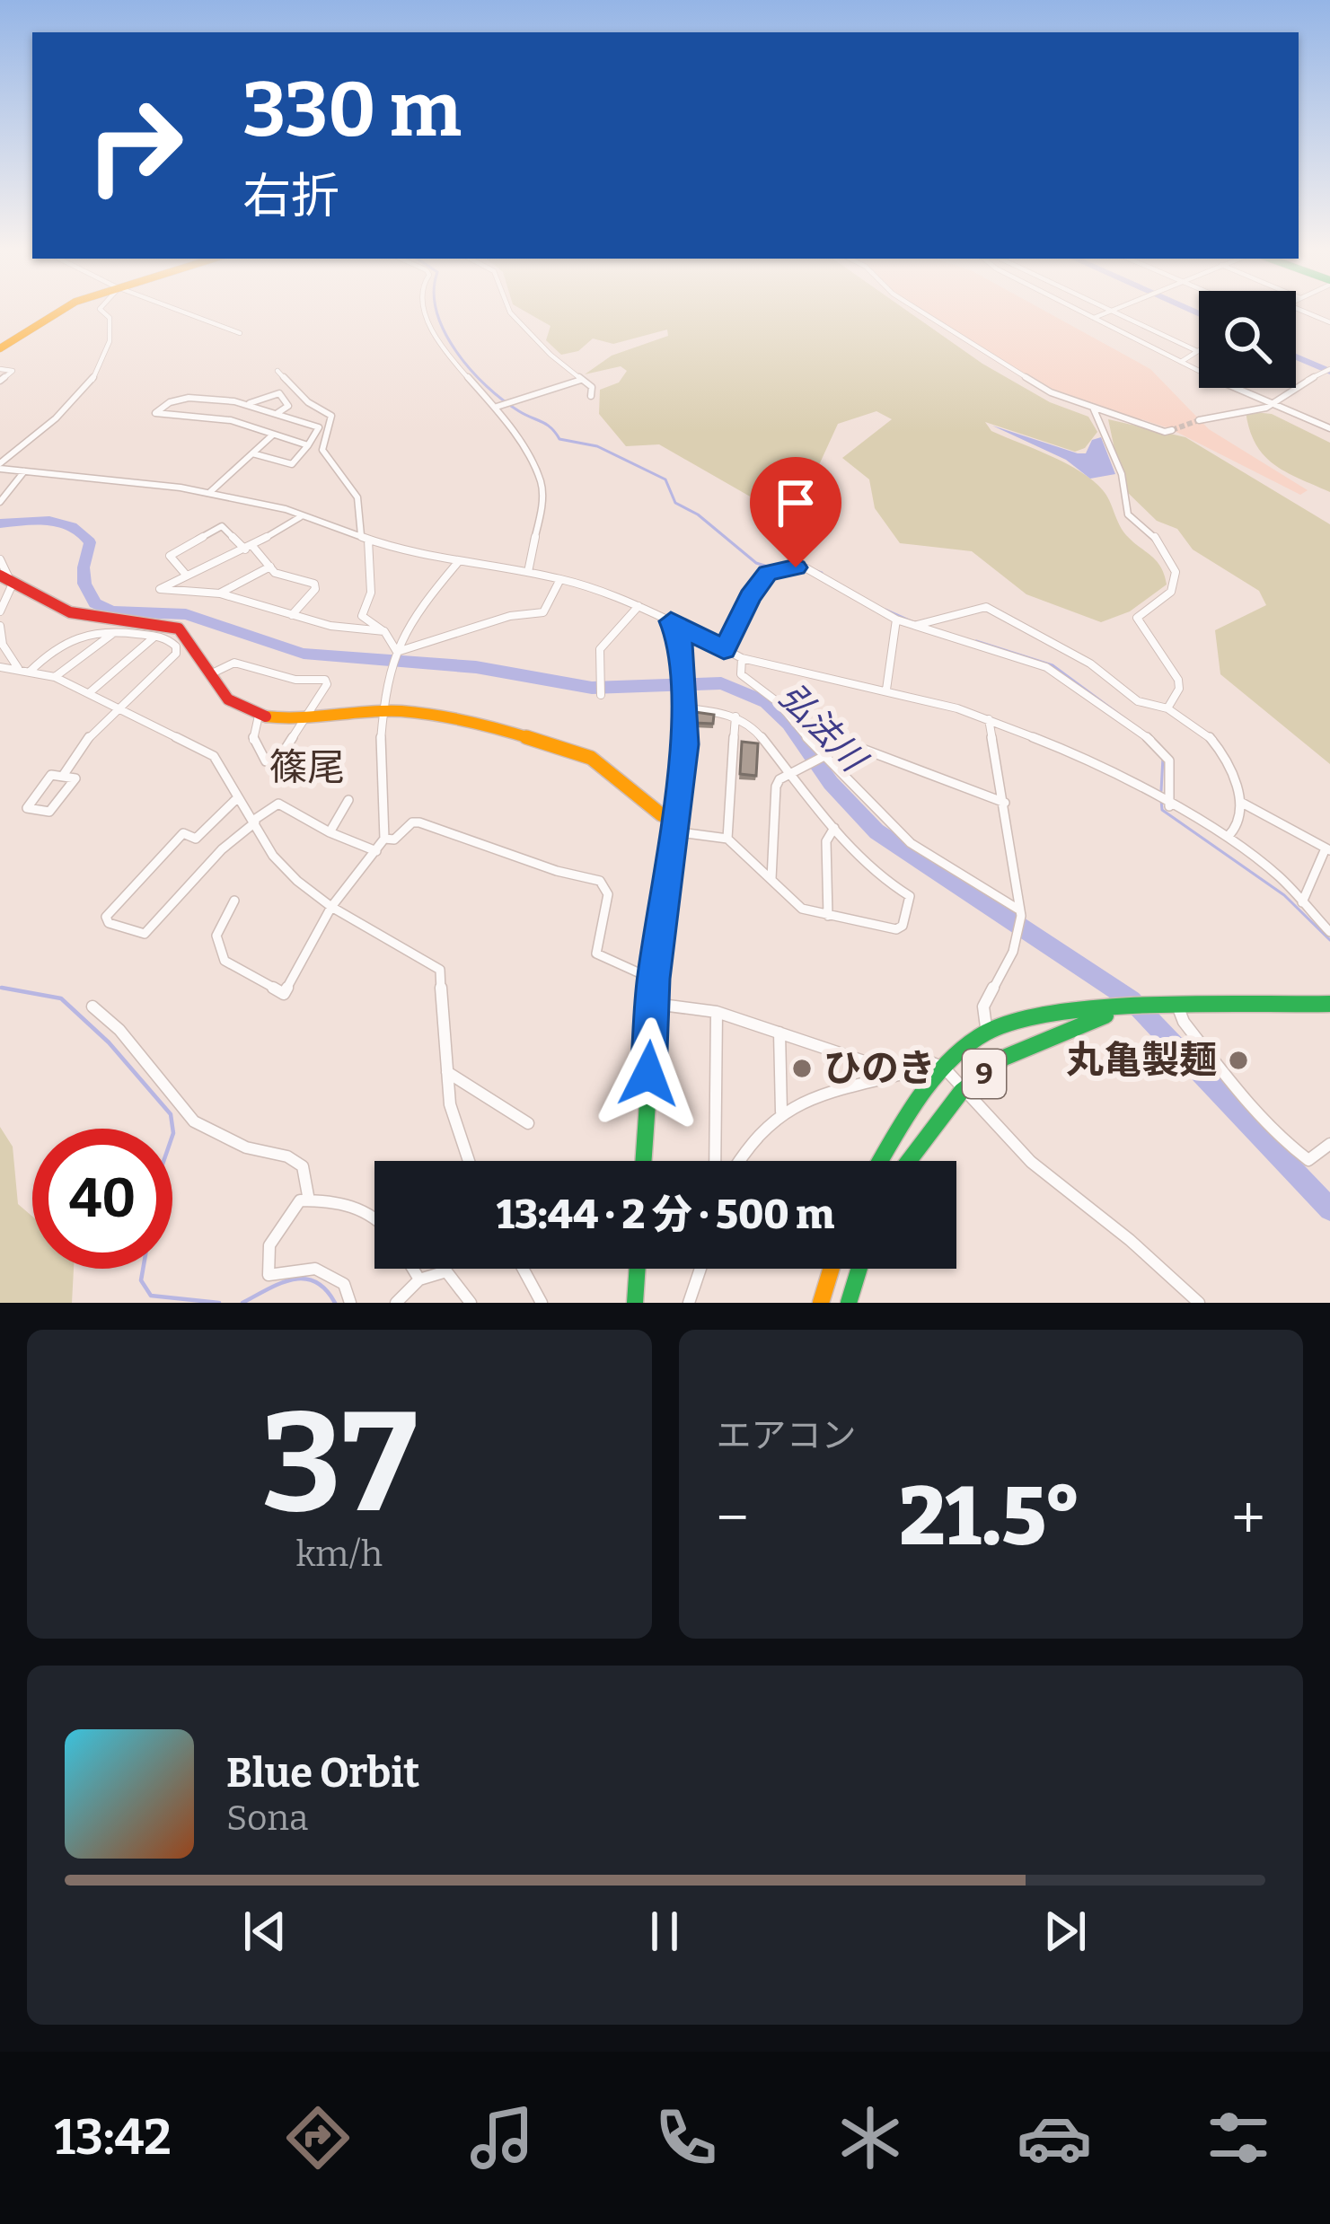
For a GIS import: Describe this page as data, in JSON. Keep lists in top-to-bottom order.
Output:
{
  "streets": {
    "main road": ["9"]
  },
  "districts": ["篠尾"],
  "water": ["弘法川"],
  "places": ["丸亀製麺", "ひのき"],
  "page": {
    "turn": ["330 m", "右折"],
    "limit": "40",
    "trip": "13:44 · 2 分 · 500 m",
    "tile": [
      ["37", "km/h"],
      "エアコン"
    ],
    "heat": ["−", "21.5°", "+"],
    "song": ["Blue Orbit", "Sona"],
    "tabs": "13:42"
  }
}
